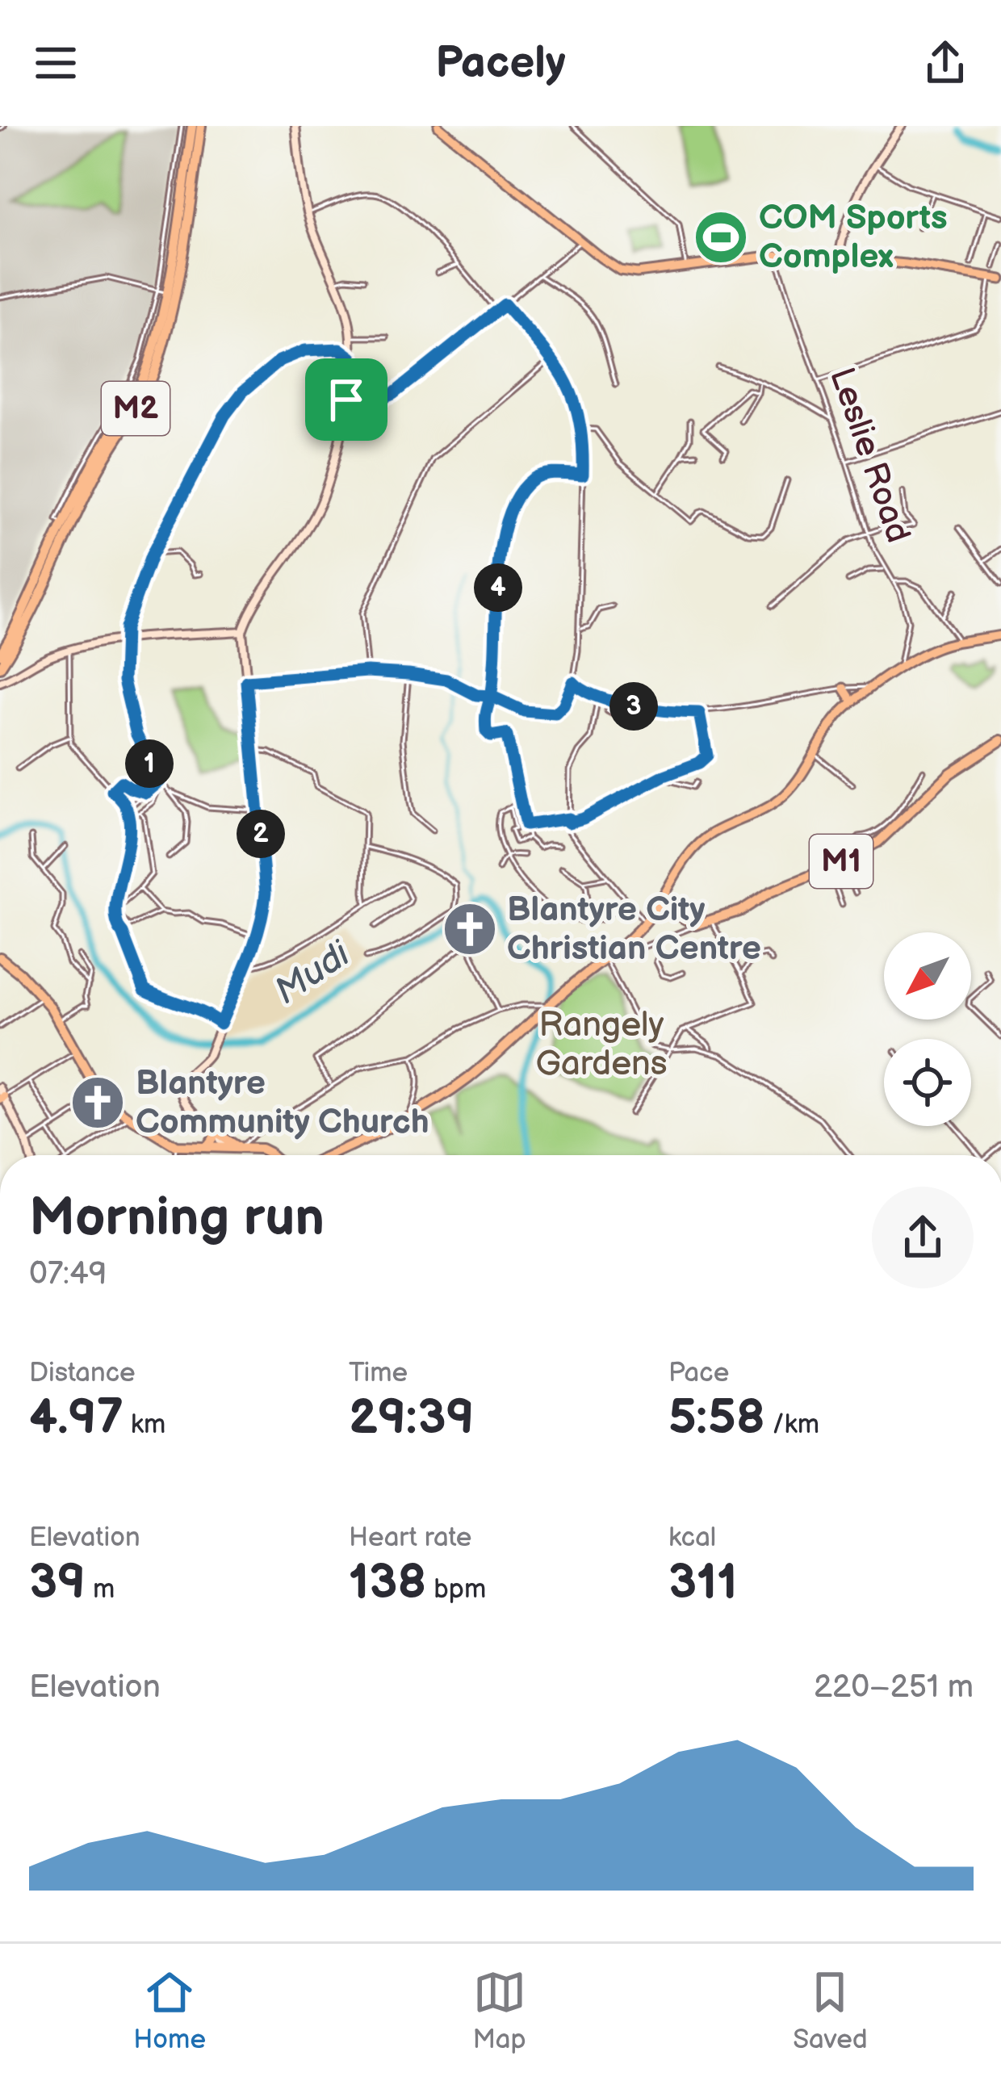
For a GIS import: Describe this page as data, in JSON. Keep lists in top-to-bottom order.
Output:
{
  "streets": {
    "highway": ["M2", "M1"],
    "street": ["Leslie Road"]
  },
  "water": ["Mudi"],
  "parks": ["Rangely Gardens"],
  "places": {
    "sports": ["COM Sports Complex"],
    "church": ["Blantyre City Christian Centre", "Blantyre Community Church"]
  },
  "north": "bottom left",
  "page": {
    "header": "Pacely",
    "pins": [
      "4",
      "3",
      "1",
      "2"
    ],
    "heading": ["Morning run", "07:49"],
    "stats": [
      ["Distance", "4.97 km"],
      ["Time", "29:39"],
      ["Pace", "5:58 /km"],
      ["Elevation", "39 m"],
      ["Heart rate", "138 bpm"],
      ["kcal", "311"]
    ],
    "chart": ["Elevation", "220–251 m"],
    "tabs": ["Home", "Map", "Saved"]
  }
}
